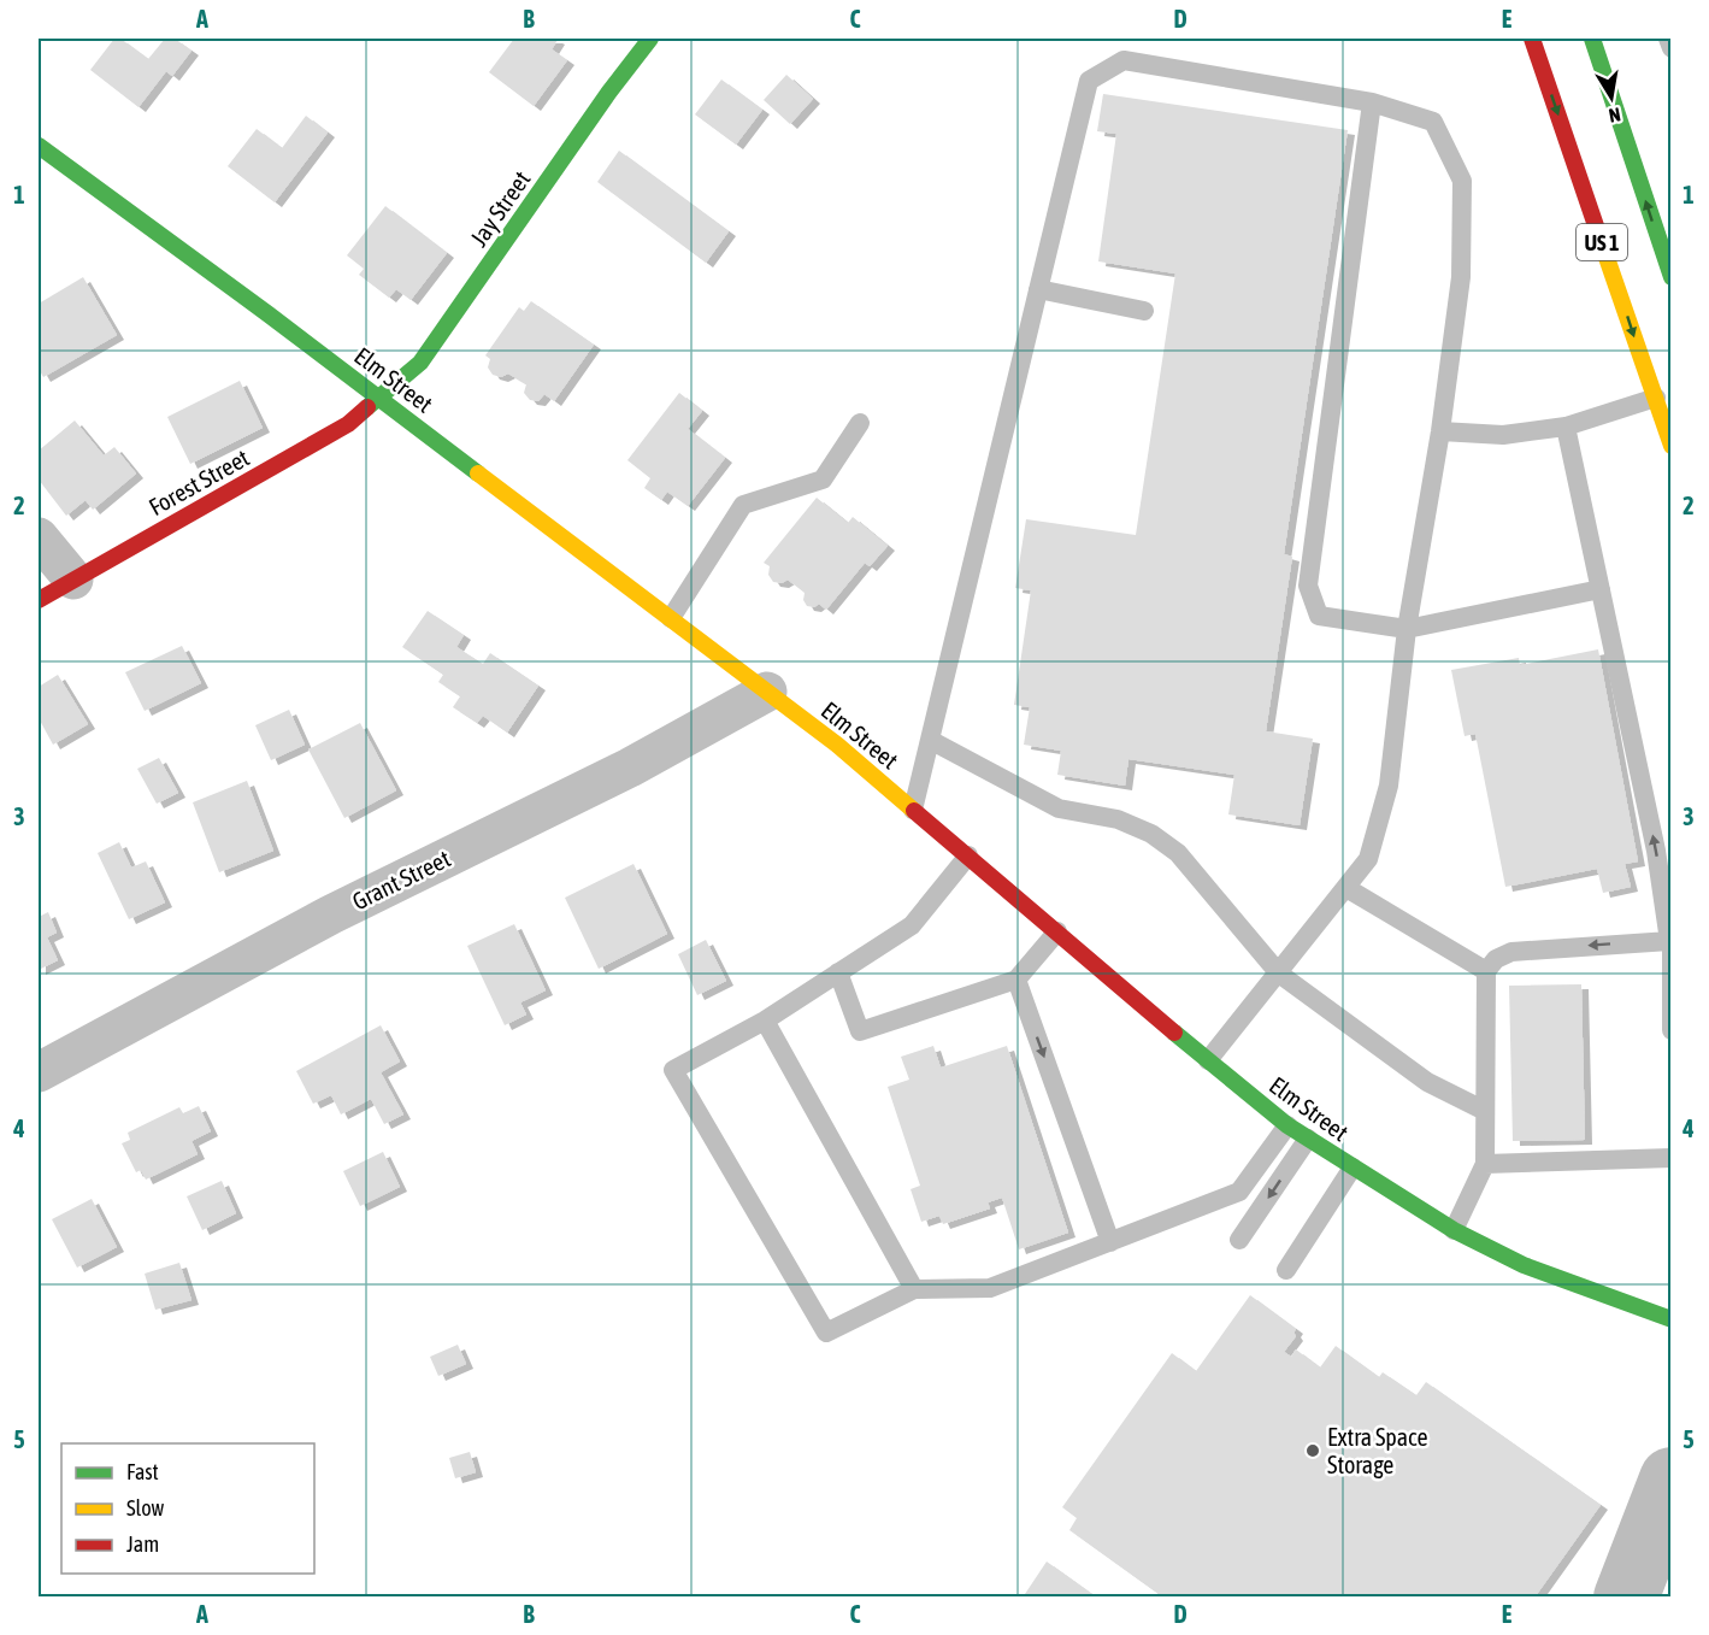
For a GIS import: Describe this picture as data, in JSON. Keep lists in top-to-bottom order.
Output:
{
  "streets": {
    "main road": [
      "Jay Street",
      "US 1",
      "Elm Street",
      "Forest Street"
    ],
    "street": ["Grant Street"]
  },
  "crossings": [
    ["Jay Street", "Elm Street"],
    ["Jay Street", "Forest Street"],
    ["Elm Street", "Forest Street"],
    ["Elm Street", "Grant Street"]
  ],
  "places": ["Extra Space Storage"],
  "legend": ["Fast", "Slow", "Jam"],
  "north": "bottom",
  "grid": {
    "columns": [
      "A",
      "B",
      "C",
      "D",
      "E"
    ],
    "rows": [
      "1",
      "2",
      "3",
      "4",
      "5"
    ]
  }
}
